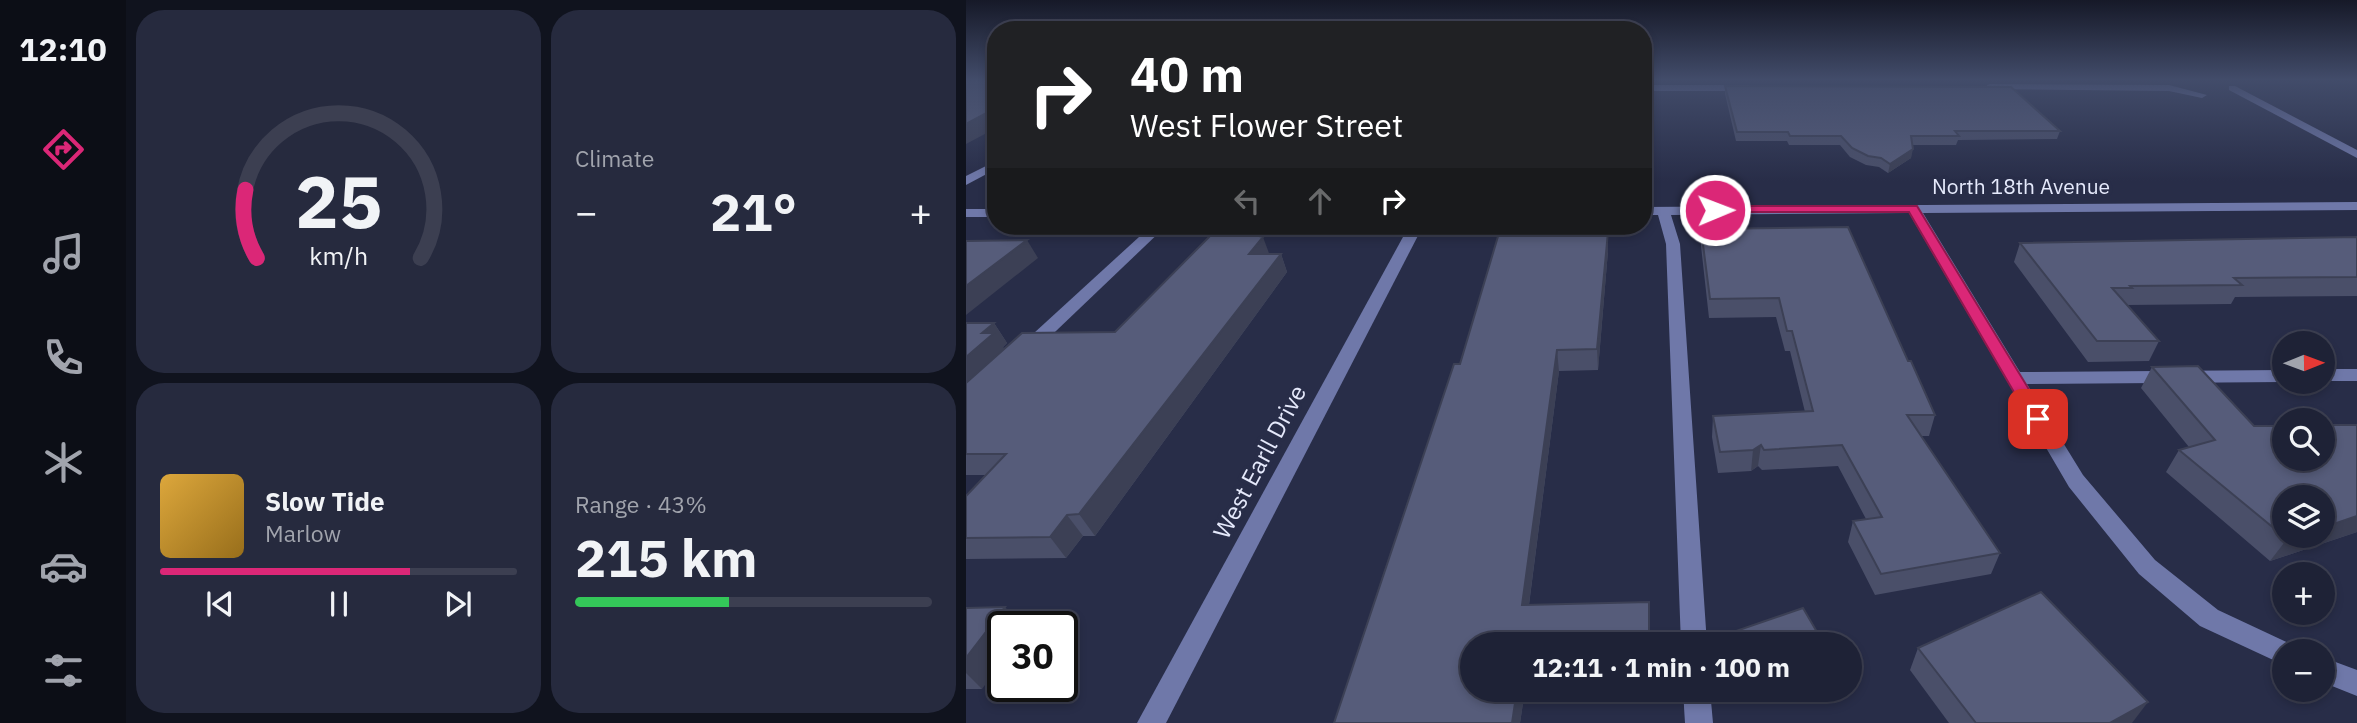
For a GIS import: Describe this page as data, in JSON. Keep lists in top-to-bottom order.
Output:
{
  "streets": {
    "street": ["North 18th Avenue", "West Earll Drive"]
  },
  "north": "right",
  "page": {
    "tabs": "12:10",
    "tile": [
      "Climate",
      ["Range · 43%", "215 km"]
    ],
    "turn": ["40 m", "West Flower Street"],
    "heat": ["−", "21°", "+"],
    "map_buttons": ["+", "−"],
    "song": ["Slow Tide", "Marlow"],
    "limit": "30",
    "trip": "12:11 · 1 min · 100 m",
    "gauge": ["25", "km/h"]
  }
}
